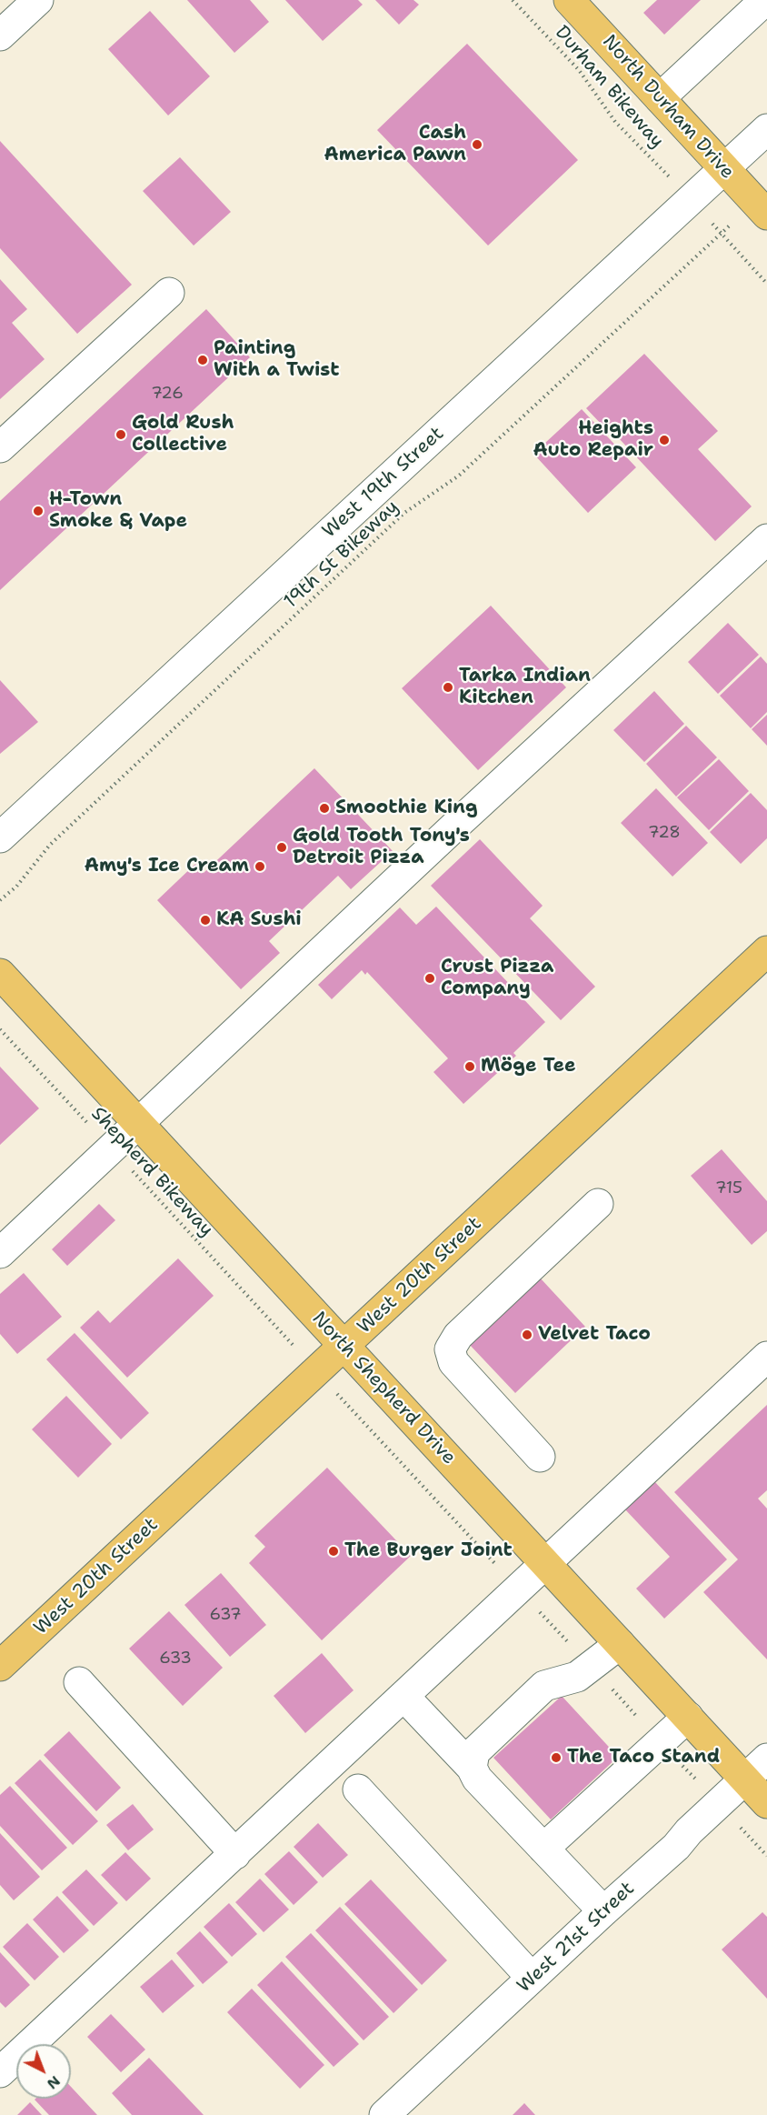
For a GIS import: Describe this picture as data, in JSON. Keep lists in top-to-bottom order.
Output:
{
  "streets": {
    "main road": ["North Durham Drive", "West 20th Street", "North Shepherd Drive"],
    "street": ["West 19th Street", "West 21st Street"],
    "path": ["Durham Bikeway", "19th St Bikeway", "Shepherd Bikeway"]
  },
  "crossings": [
    ["North Durham Drive", "West 19th Street"],
    ["West 20th Street", "North Shepherd Drive"],
    ["North Shepherd Drive", "West 21st Street"]
  ],
  "places": [
    "Cash America Pawn",
    "Painting With a Twist",
    "Gold Rush Collective",
    "Heights Auto Repair",
    "H-Town Smoke & Vape",
    "Tarka Indian Kitchen",
    "Smoothie King",
    "Gold Tooth Tony's Detroit Pizza",
    "Amy's Ice Cream",
    "KA Sushi",
    "Crust Pizza Company",
    "Möge Tee",
    "Velvet Taco",
    "The Burger Joint",
    "The Taco Stand"
  ],
  "house_numbers": [
    "726",
    "728",
    "715",
    "637",
    "633"
  ],
  "north": "bottom right"
}
